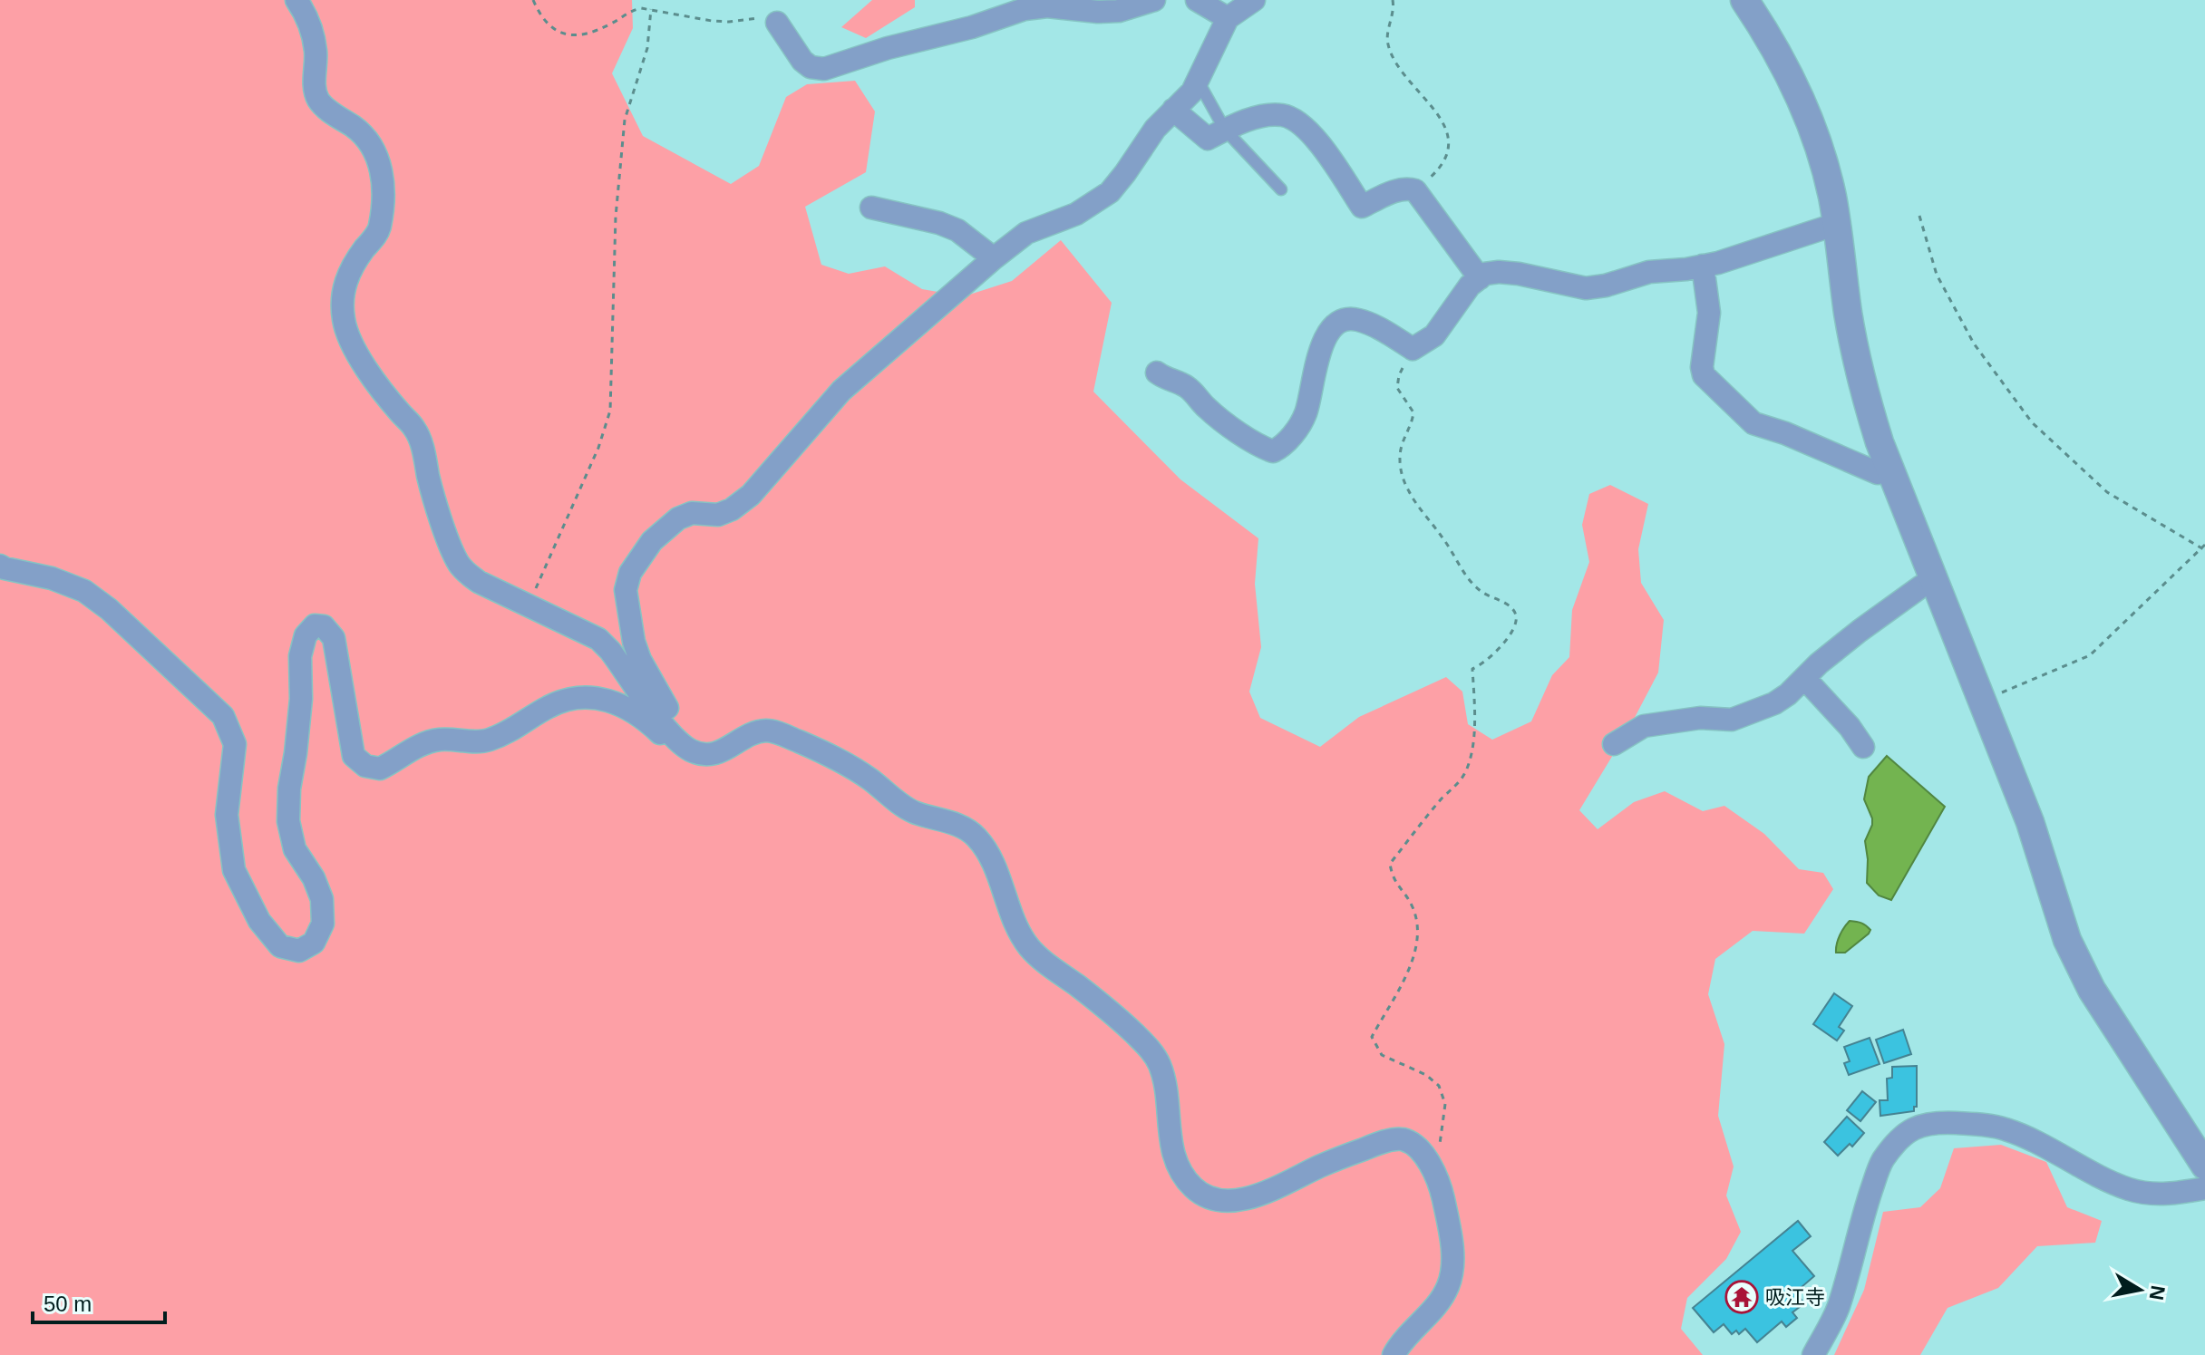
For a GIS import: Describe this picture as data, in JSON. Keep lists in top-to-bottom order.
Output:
{
  "places": {
    "temple": ["吸江寺"]
  },
  "scale_bar": "50 m",
  "north": "right"
}
